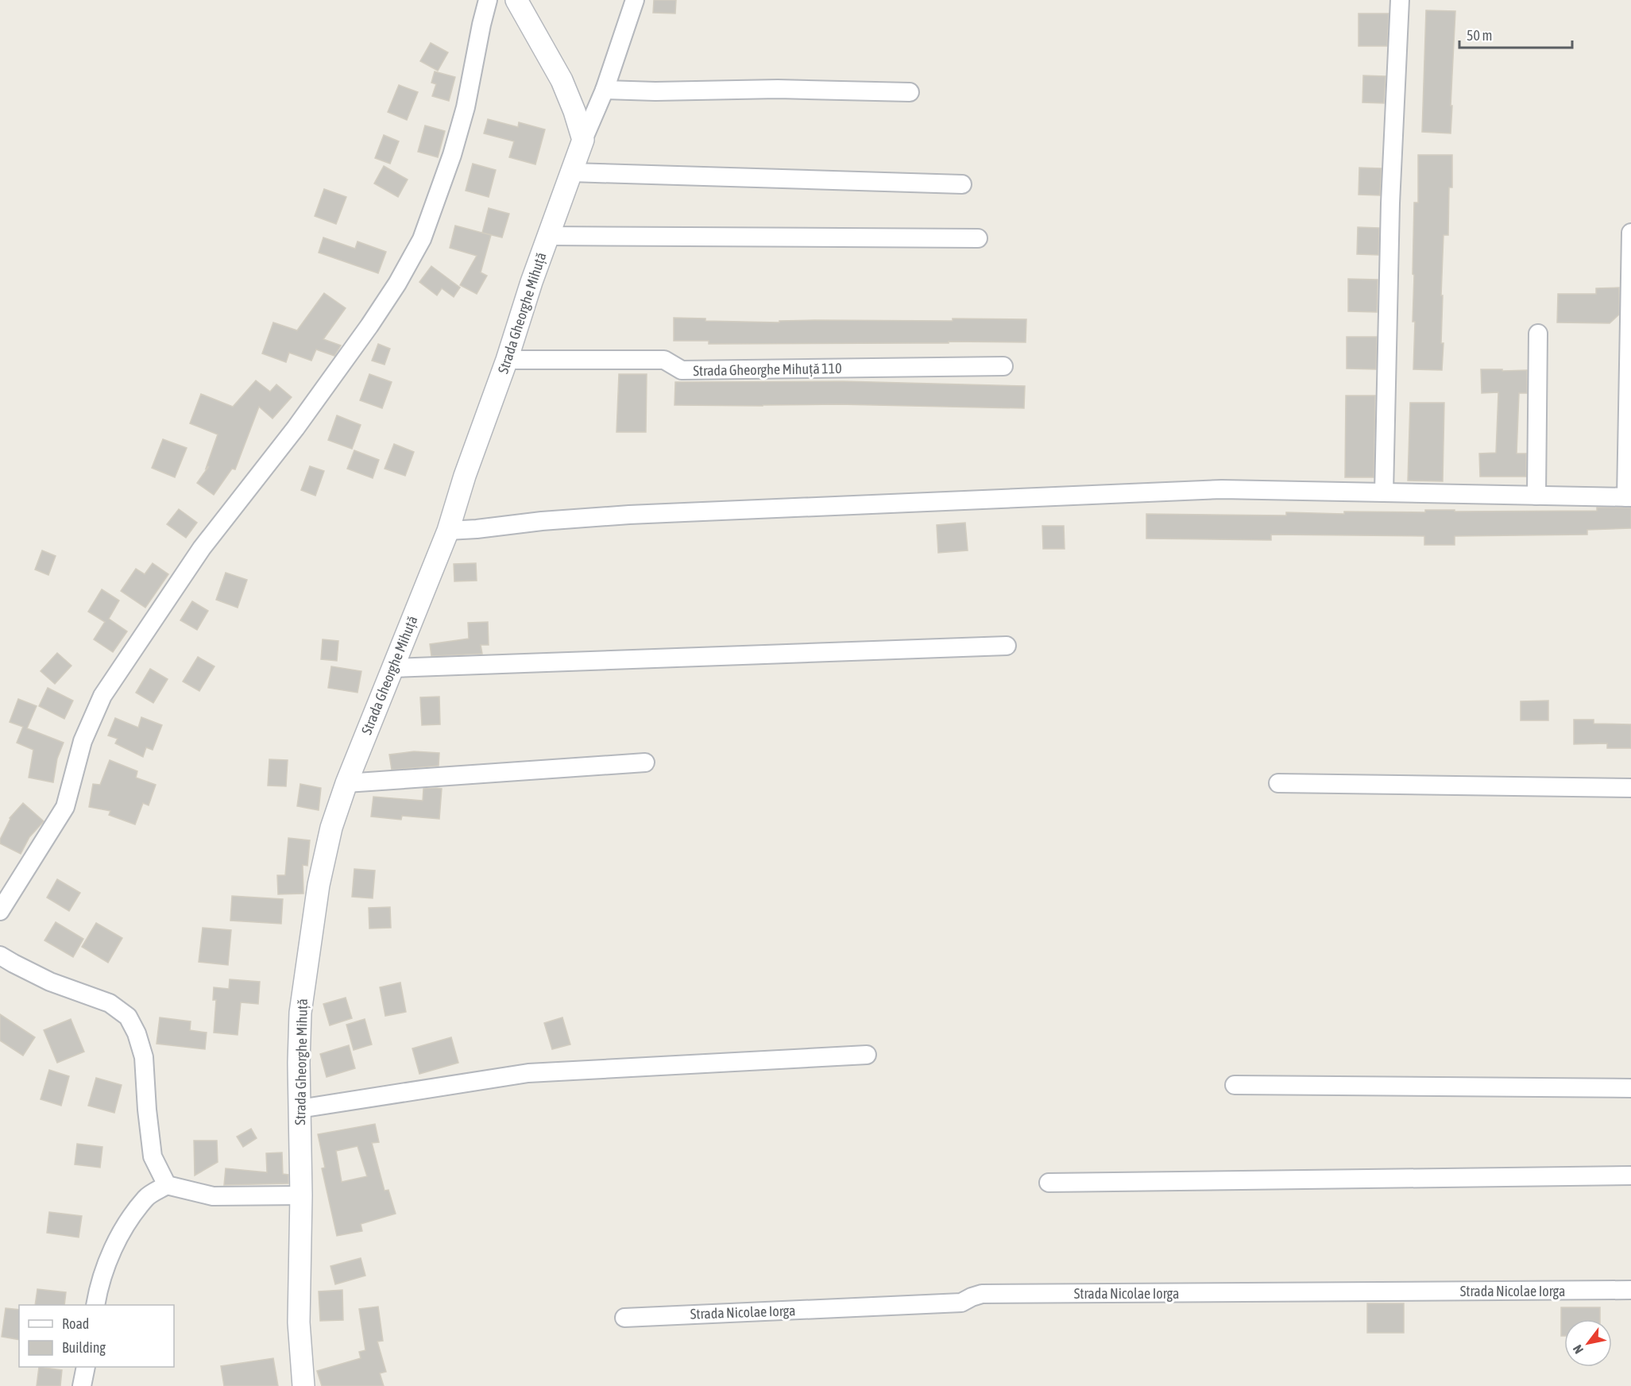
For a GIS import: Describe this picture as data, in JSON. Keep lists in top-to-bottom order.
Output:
{
  "streets": {
    "street": ["Strada Gheorghe Mihuță", "Strada Gheorghe Mihuță 110", "Strada Nicolae Iorga"]
  },
  "crossings": [
    ["Strada Gheorghe Mihuță", "Strada Gheorghe Mihuță 110"]
  ],
  "legend": ["Road", "Building"],
  "scale_bar": "50 m",
  "north": "bottom left"
}
